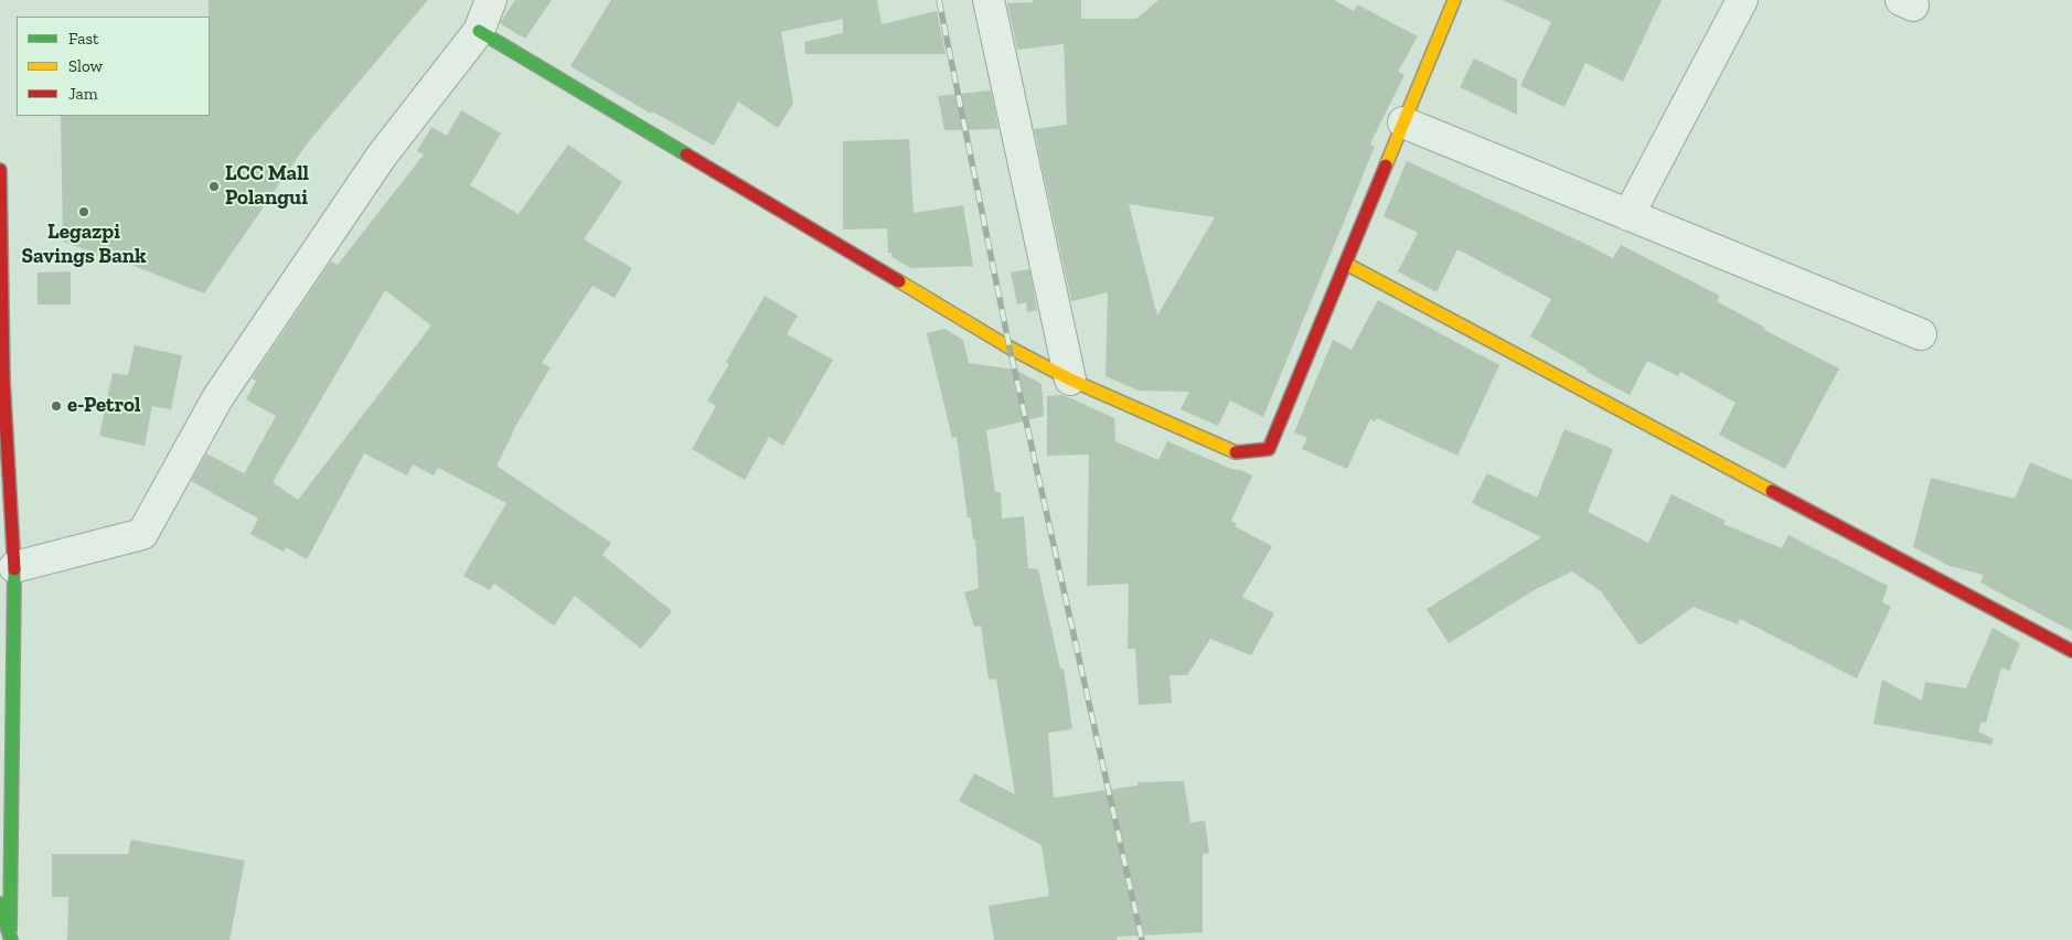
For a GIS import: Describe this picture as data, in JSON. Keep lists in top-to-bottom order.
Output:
{
  "places": ["LCC Mall Polangui", "Legazpi Savings Bank", "e-Petrol"],
  "legend": ["Fast", "Slow", "Jam"]
}
